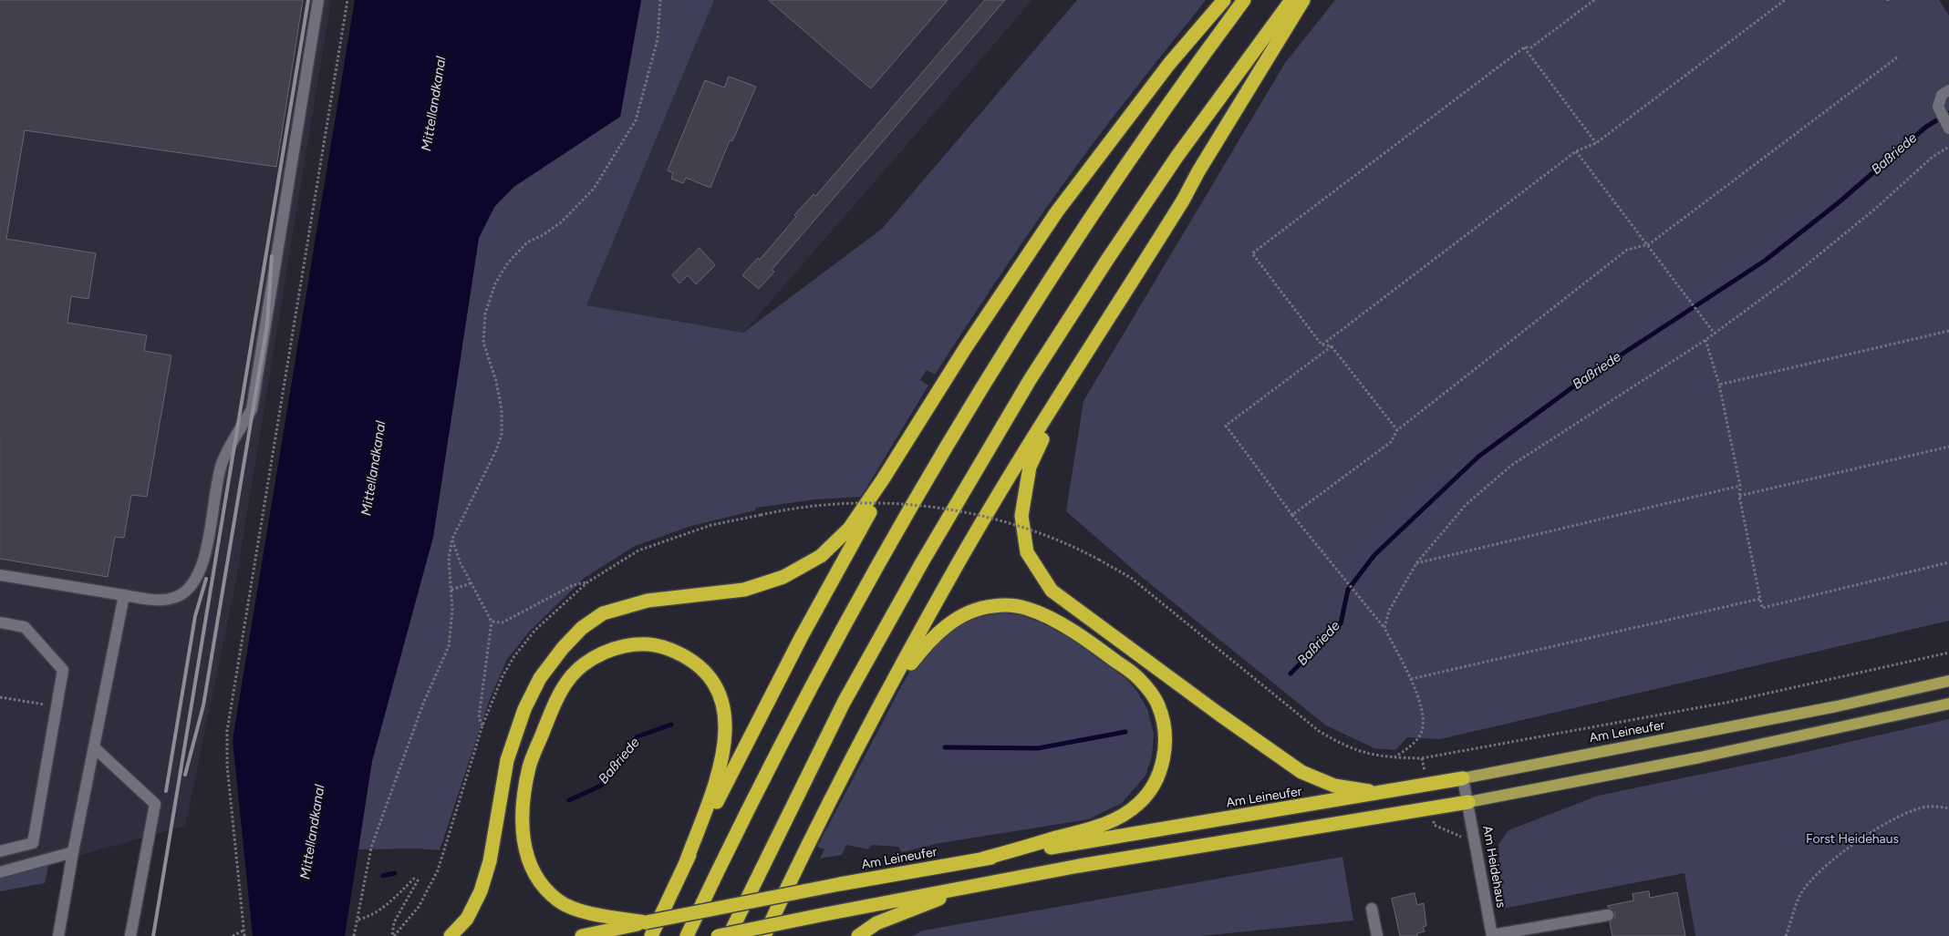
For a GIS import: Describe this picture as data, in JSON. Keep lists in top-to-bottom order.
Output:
{
  "streets": {
    "highway": ["Am Leineufer"],
    "lane": ["Am Heidehaus"]
  },
  "crossings": [
    ["Am Leineufer", "Am Heidehaus"]
  ],
  "water": ["Mittellandkanal", "Baßriede"],
  "parks": ["Forst Heidehaus"]
}
